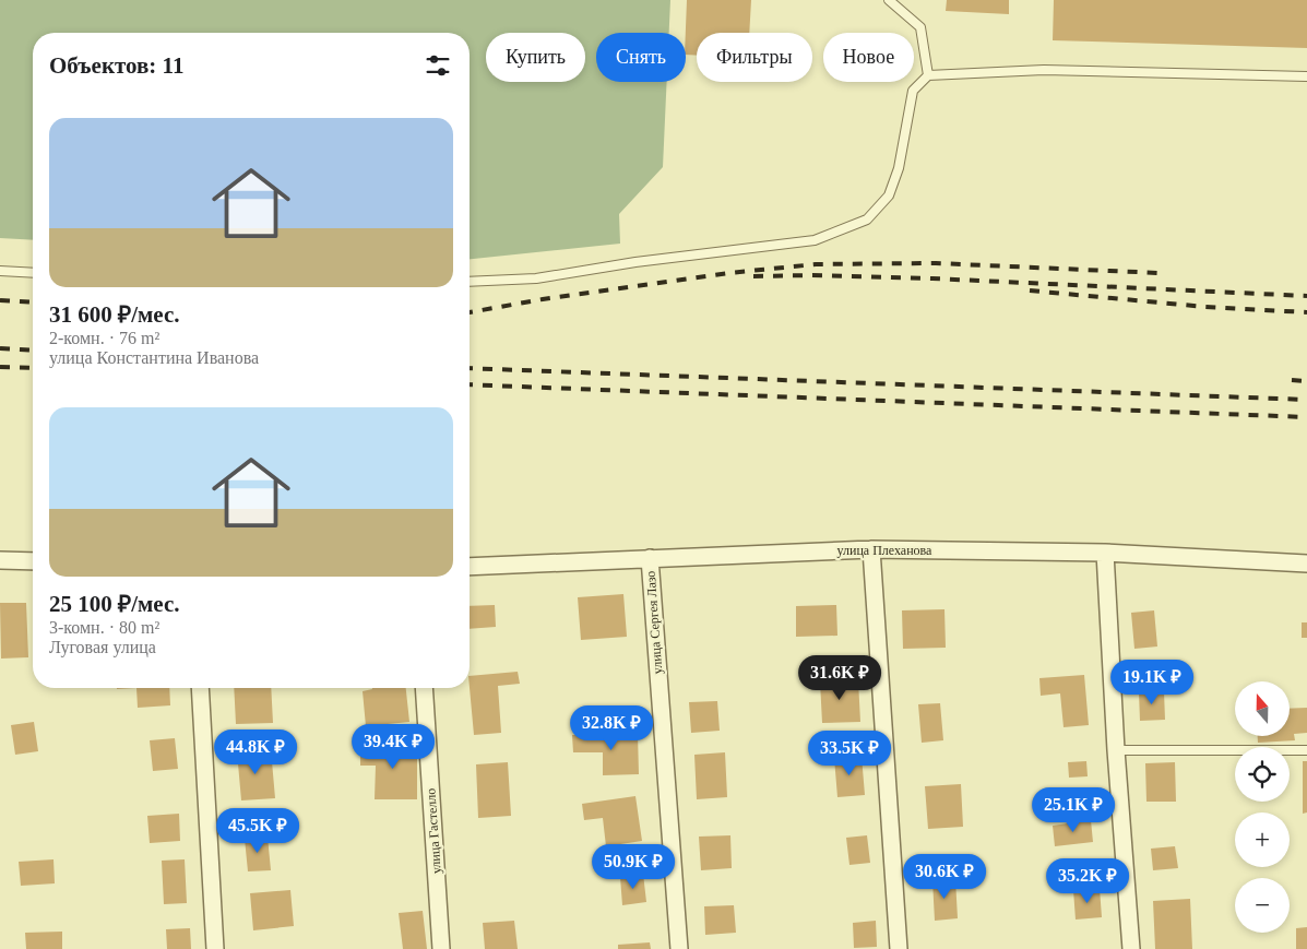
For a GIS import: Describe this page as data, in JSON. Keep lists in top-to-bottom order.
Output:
{
  "streets": {
    "street": ["улица Плеханова", "улица Сергея Лазо", "улица Гастелло"]
  },
  "crossings": [
    ["улица Плеханова", "улица Сергея Лазо"]
  ],
  "north": "top",
  "page": {
    "chip": [
      "Купить",
      "Снять",
      "Фильтры",
      "Новое"
    ],
    "heading": "Объектов: 11",
    "list": [
      {
        "name": "31 600 ₽/мес.",
        "note": "2-комн. · 76 m² · улица Константина Иванова"
      },
      {
        "name": "25 100 ₽/мес.",
        "note": "3-комн. · 80 m² · Луговая улица"
      }
    ],
    "price": [
      "31.6K ₽",
      "19.1K ₽",
      "32.8K ₽",
      "39.4K ₽",
      "44.8K ₽",
      "33.5K ₽",
      "25.1K ₽",
      "45.5K ₽",
      "50.9K ₽",
      "30.6K ₽",
      "35.2K ₽"
    ],
    "map_buttons": ["+", "−"]
  }
}
